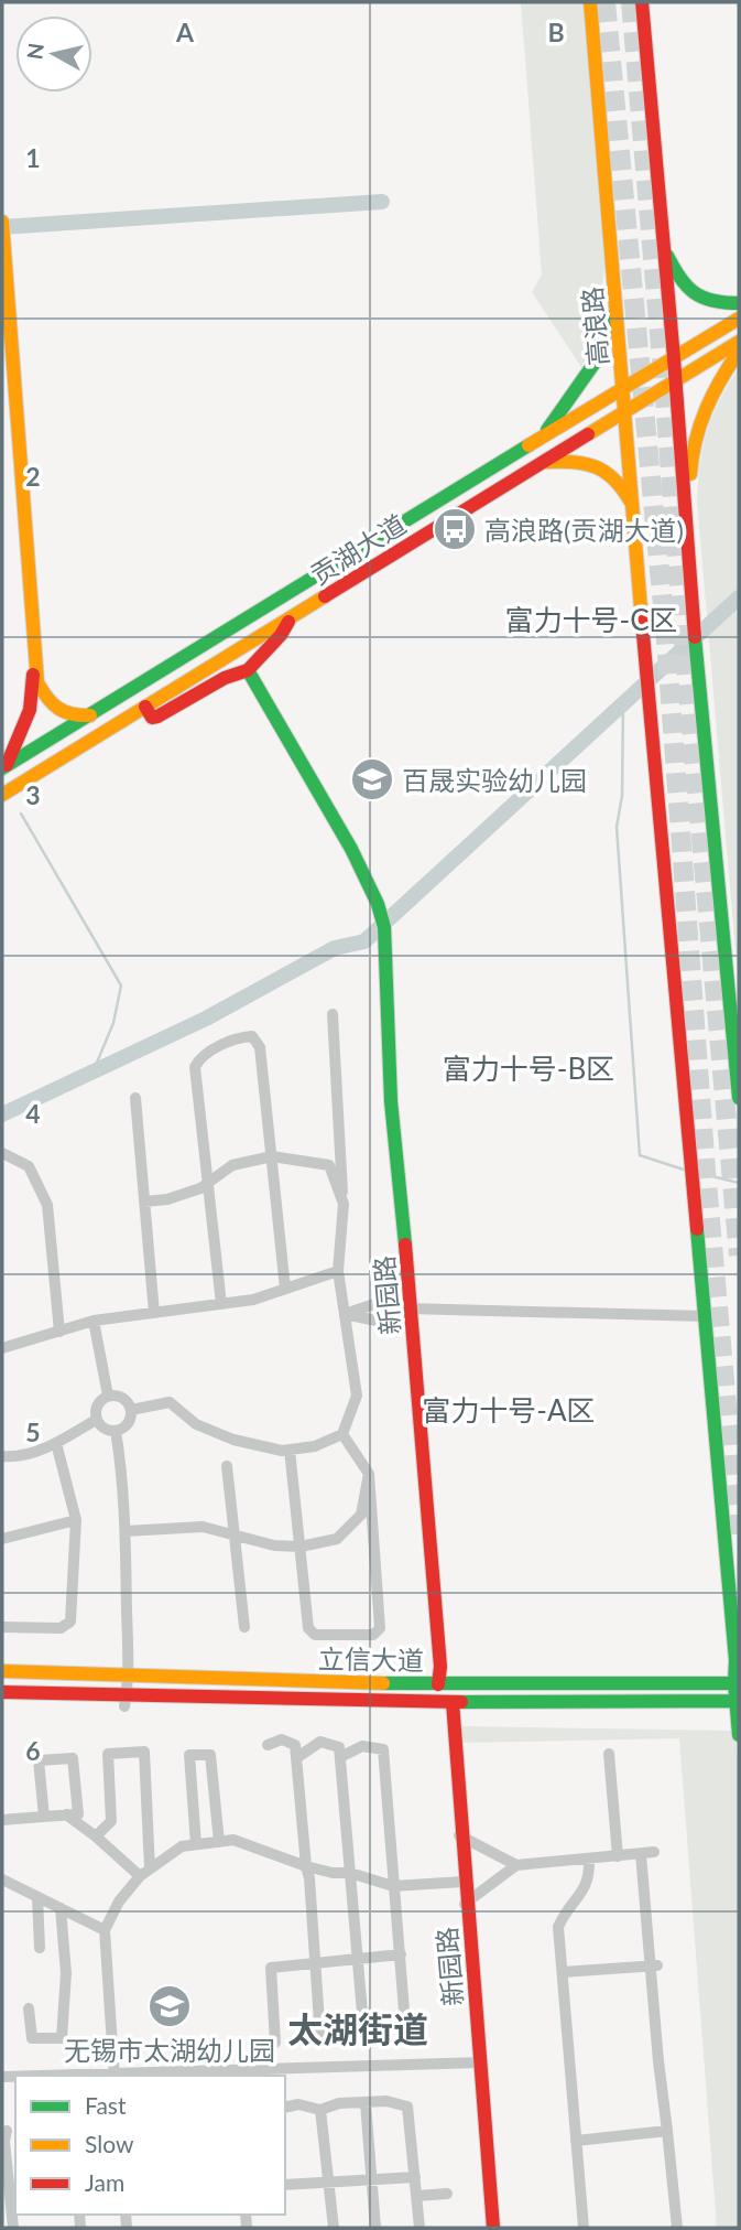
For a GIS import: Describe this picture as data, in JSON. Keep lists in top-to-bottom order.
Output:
{
  "streets": {
    "main road": [
      "高浪路",
      "贡湖大道",
      "新园路",
      "立信大道"
    ]
  },
  "crossings": [
    ["高浪路", "贡湖大道"],
    ["高浪路", "立信大道"],
    ["新园路", "立信大道"]
  ],
  "districts": [
    "富力十号-C区",
    "富力十号-B区",
    "富力十号-A区",
    "太湖街道"
  ],
  "places": {
    "bus stop": ["高浪路(贡湖大道)"],
    "school or university": ["百晟实验幼儿园", "无锡市太湖幼儿园"]
  },
  "legend": ["Fast", "Slow", "Jam"],
  "north": "left",
  "grid": {
    "columns": ["A", "B"],
    "rows": [
      "1",
      "2",
      "3",
      "4",
      "5",
      "6"
    ]
  }
}
